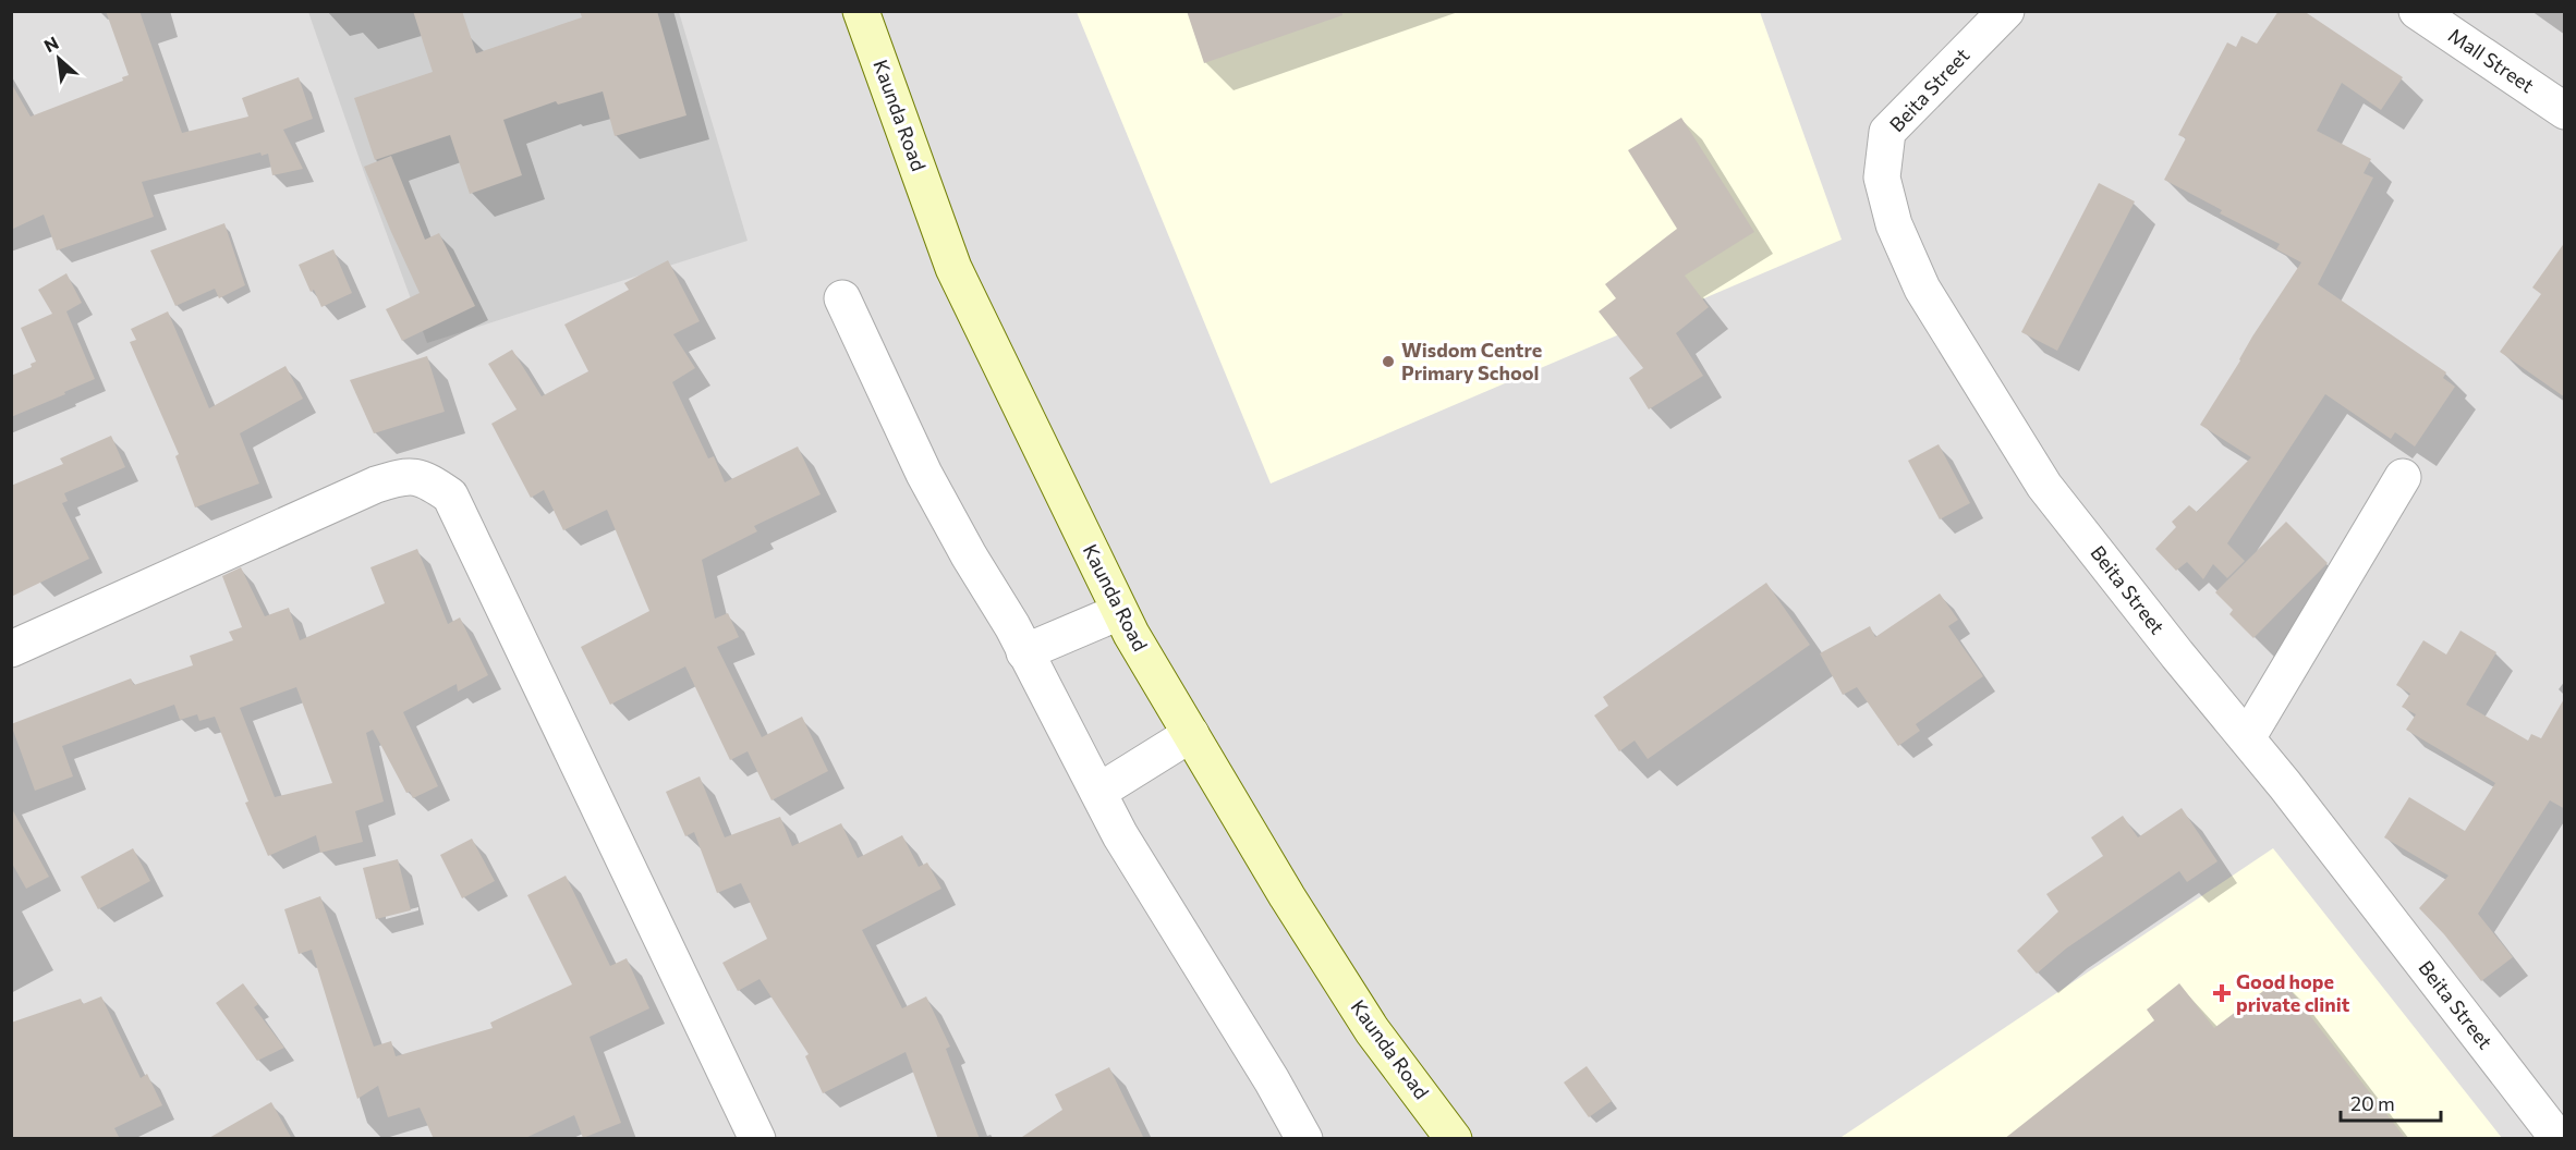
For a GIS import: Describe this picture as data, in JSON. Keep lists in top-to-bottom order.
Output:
{
  "streets": {
    "main road": ["Kaunda Road"],
    "street": ["Mall Street", "Beita Street"]
  },
  "places": {
    "other": ["Wisdom Centre Primary School"],
    "health": ["Good hope private clinit"]
  },
  "scale_bar": "20 m",
  "north": "top left"
}
